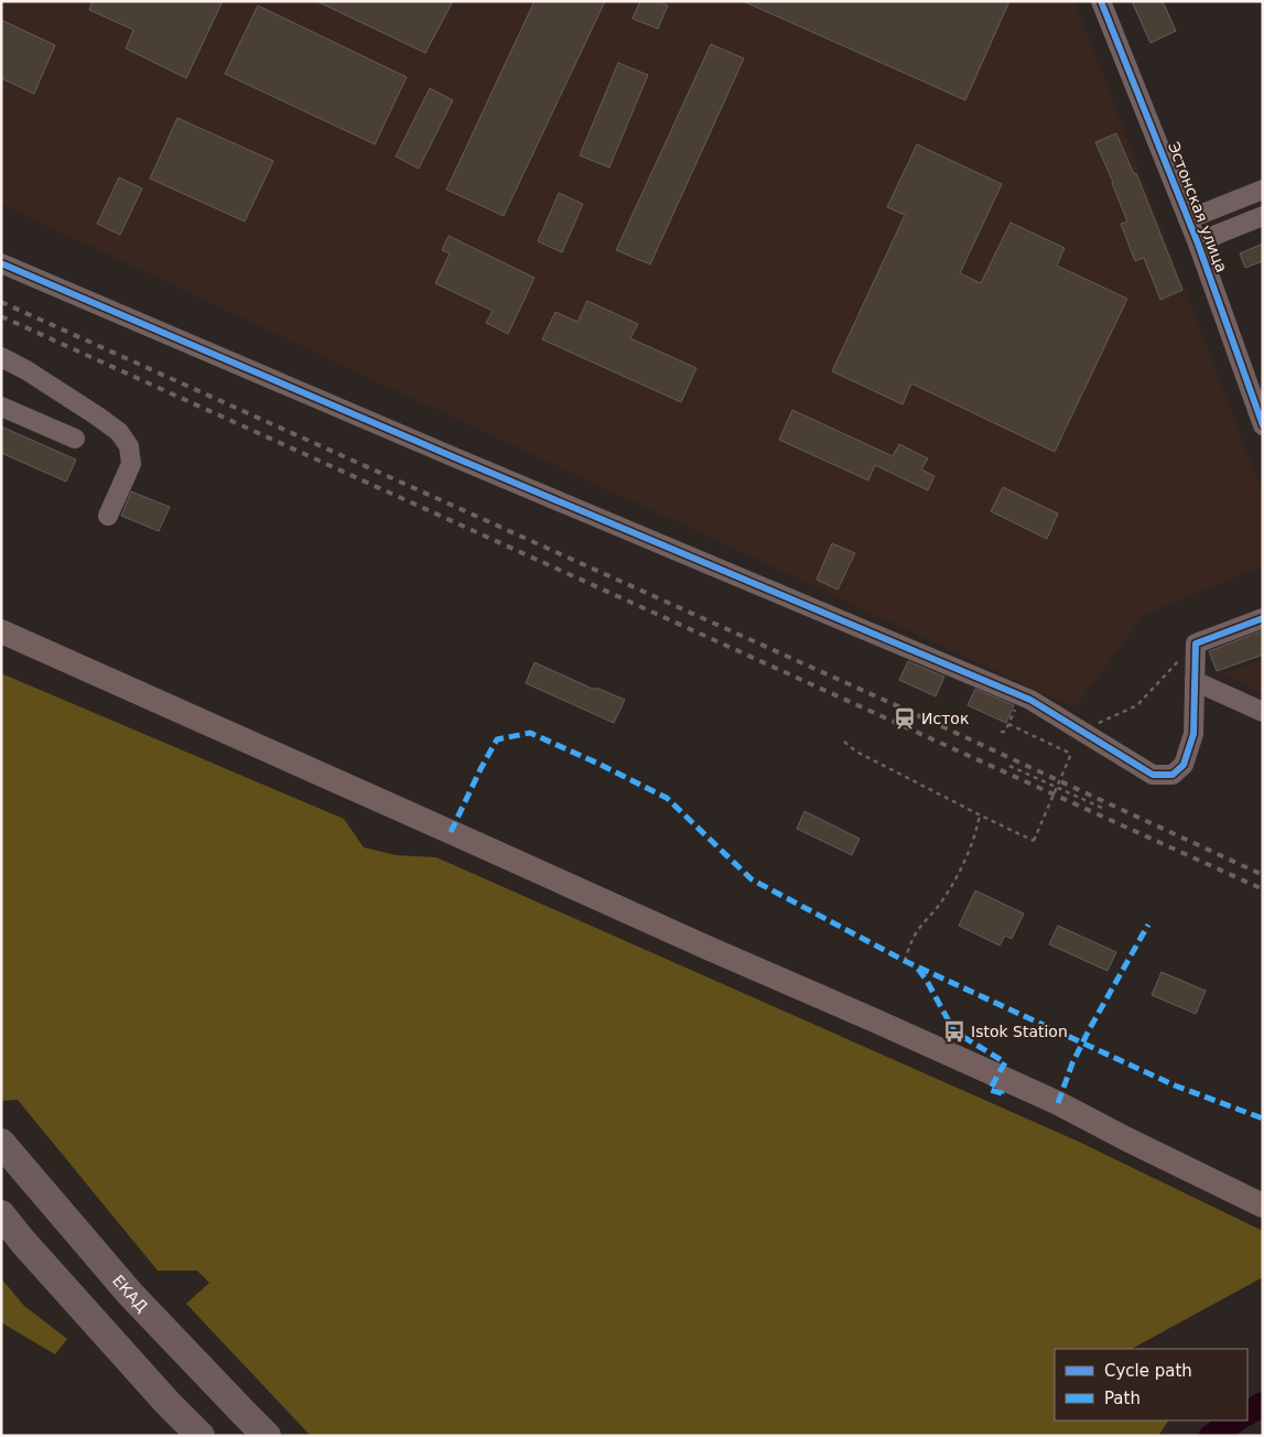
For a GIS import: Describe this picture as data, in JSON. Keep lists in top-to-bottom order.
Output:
{
  "streets": {
    "highway": ["ЕКАД"],
    "street": ["Эстонская улица"]
  },
  "places": {
    "station": ["Исток"],
    "bus stop": ["Istok Station"]
  },
  "legend": ["Cycle path", "Path"]
}
